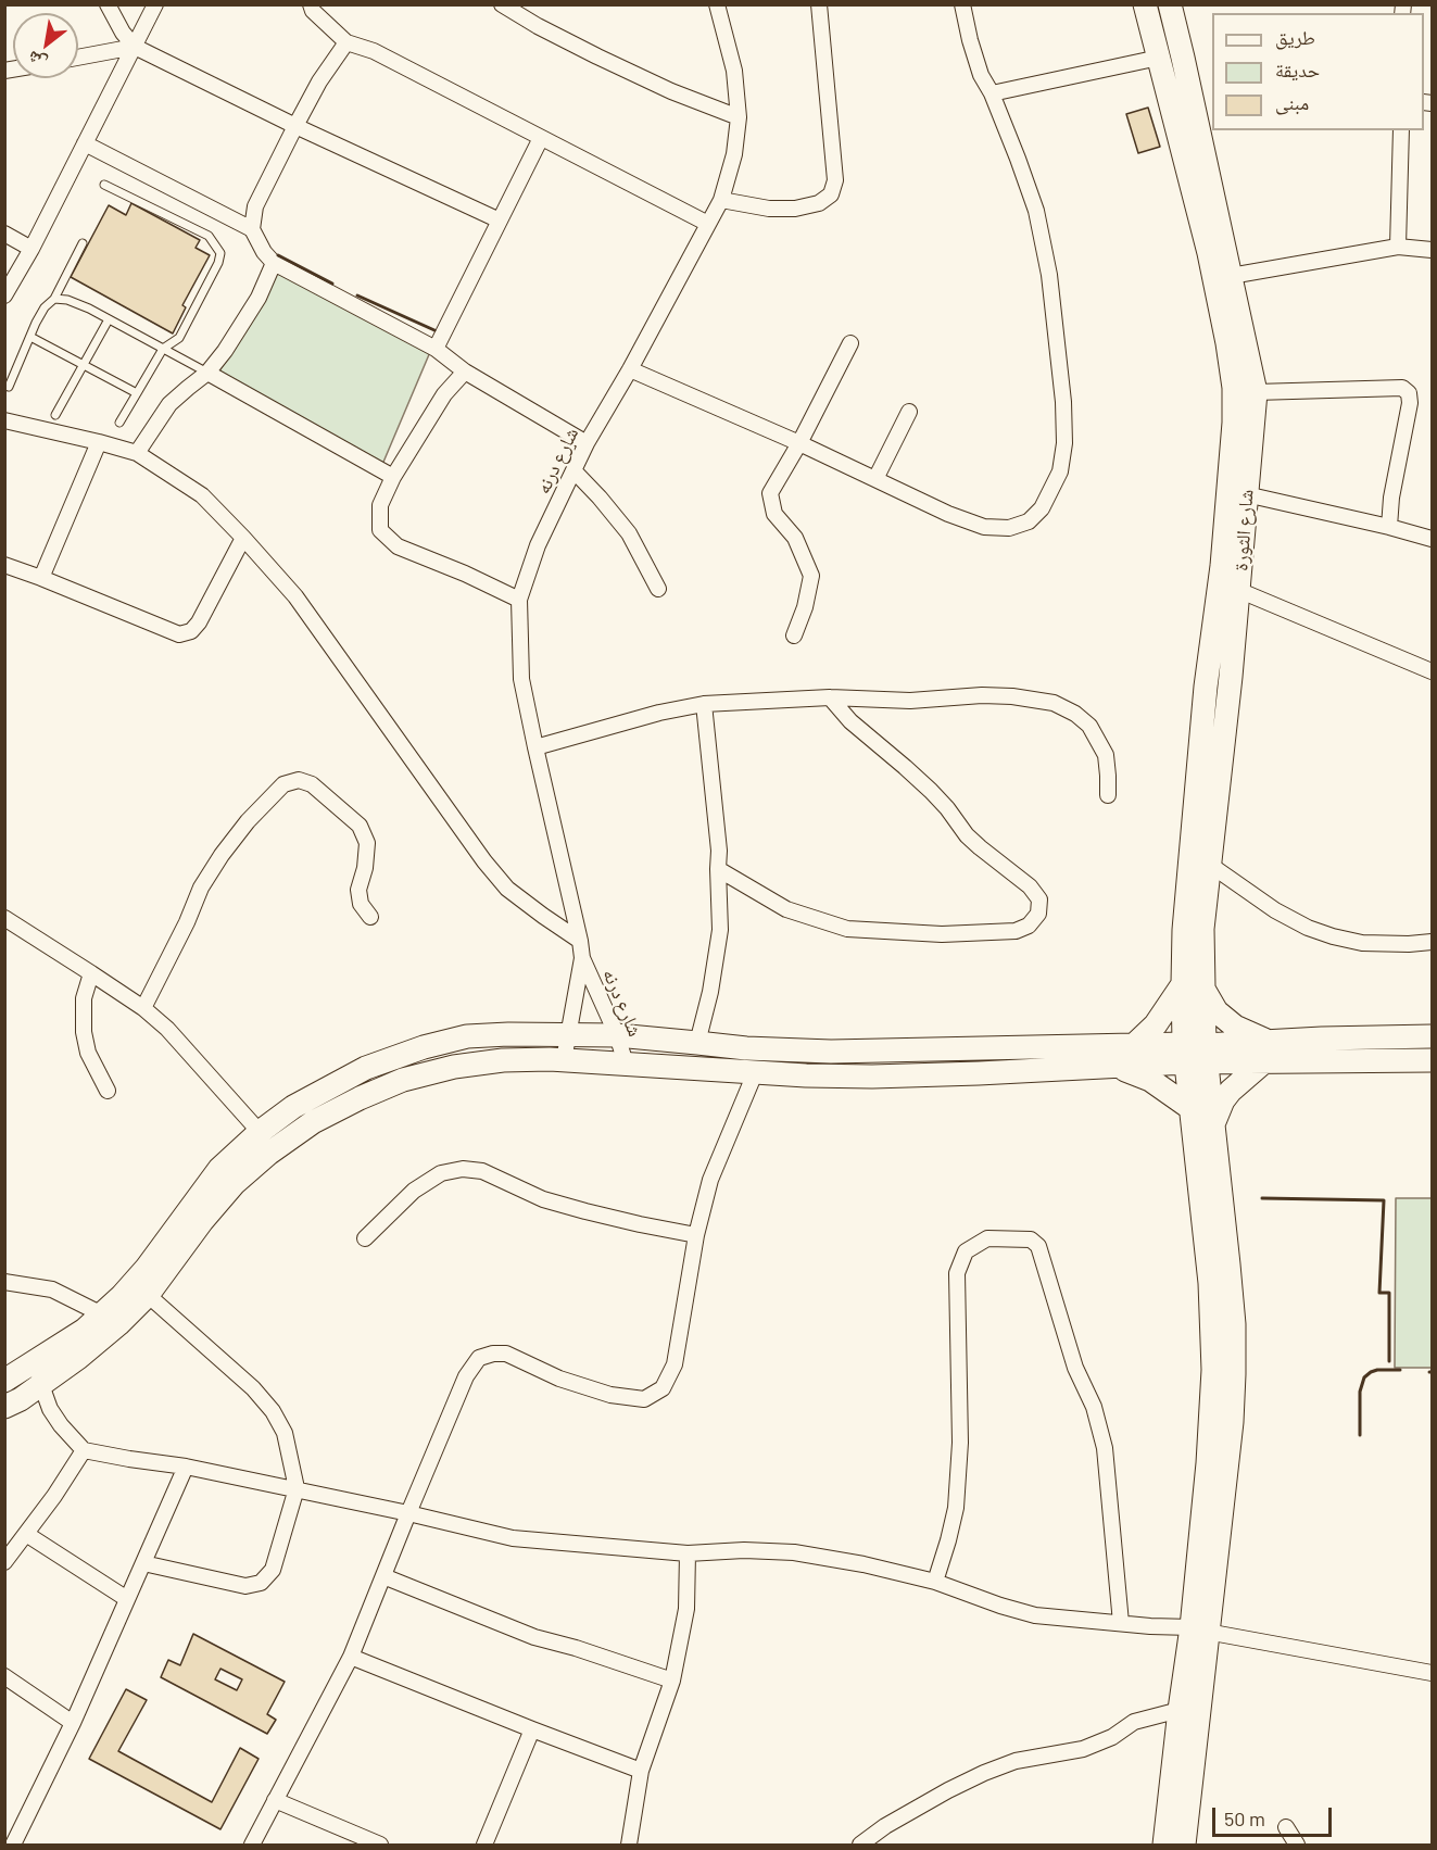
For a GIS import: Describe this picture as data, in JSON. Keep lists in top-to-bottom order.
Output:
{
  "streets": {
    "main road": ["شارع الثورة"],
    "street": ["شارع درنه"]
  },
  "legend": ["طريق", "حديقة", "مبنى"],
  "scale_bar": "50 m",
  "north": "bottom left"
}
